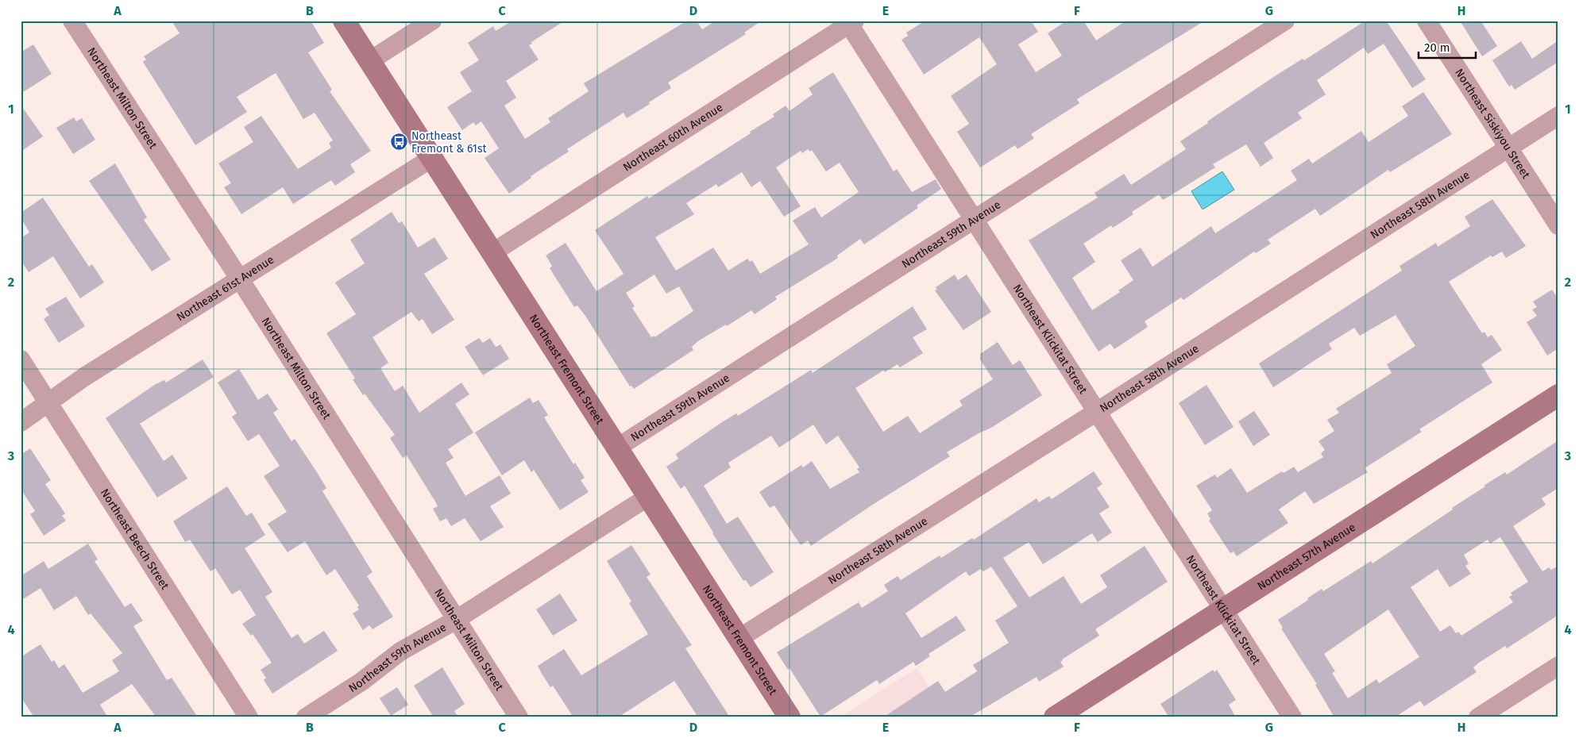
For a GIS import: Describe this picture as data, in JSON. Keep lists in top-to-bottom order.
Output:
{
  "streets": {
    "main road": ["Northeast Fremont Street", "Northeast 57th Avenue"],
    "street": [
      "Northeast Milton Street",
      "Northeast Siskiyou Street",
      "Northeast 60th Avenue",
      "Northeast 58th Avenue",
      "Northeast 59th Avenue",
      "Northeast 61st Avenue",
      "Northeast Klickitat Street",
      "Northeast Beech Street"
    ]
  },
  "crossings": [
    ["Northeast Milton Street", "Northeast 59th Avenue"],
    ["Northeast Milton Street", "Northeast 61st Avenue"],
    ["Northeast Siskiyou Street", "Northeast 58th Avenue"],
    ["Northeast 60th Avenue", "Northeast Klickitat Street"],
    ["Northeast 60th Avenue", "Northeast Fremont Street"],
    ["Northeast 58th Avenue", "Northeast Klickitat Street"],
    ["Northeast 58th Avenue", "Northeast Fremont Street"],
    ["Northeast 59th Avenue", "Northeast Klickitat Street"],
    ["Northeast 59th Avenue", "Northeast Fremont Street"],
    ["Northeast 61st Avenue", "Northeast Fremont Street"],
    ["Northeast 61st Avenue", "Northeast Beech Street"],
    ["Northeast Klickitat Street", "Northeast 57th Avenue"]
  ],
  "places": {
    "bus stop": ["Northeast Fremont & 61st"]
  },
  "scale_bar": "20 m",
  "grid": {
    "columns": [
      "A",
      "B",
      "C",
      "D",
      "E",
      "F",
      "G",
      "H"
    ],
    "rows": [
      "1",
      "2",
      "3",
      "4"
    ]
  }
}
